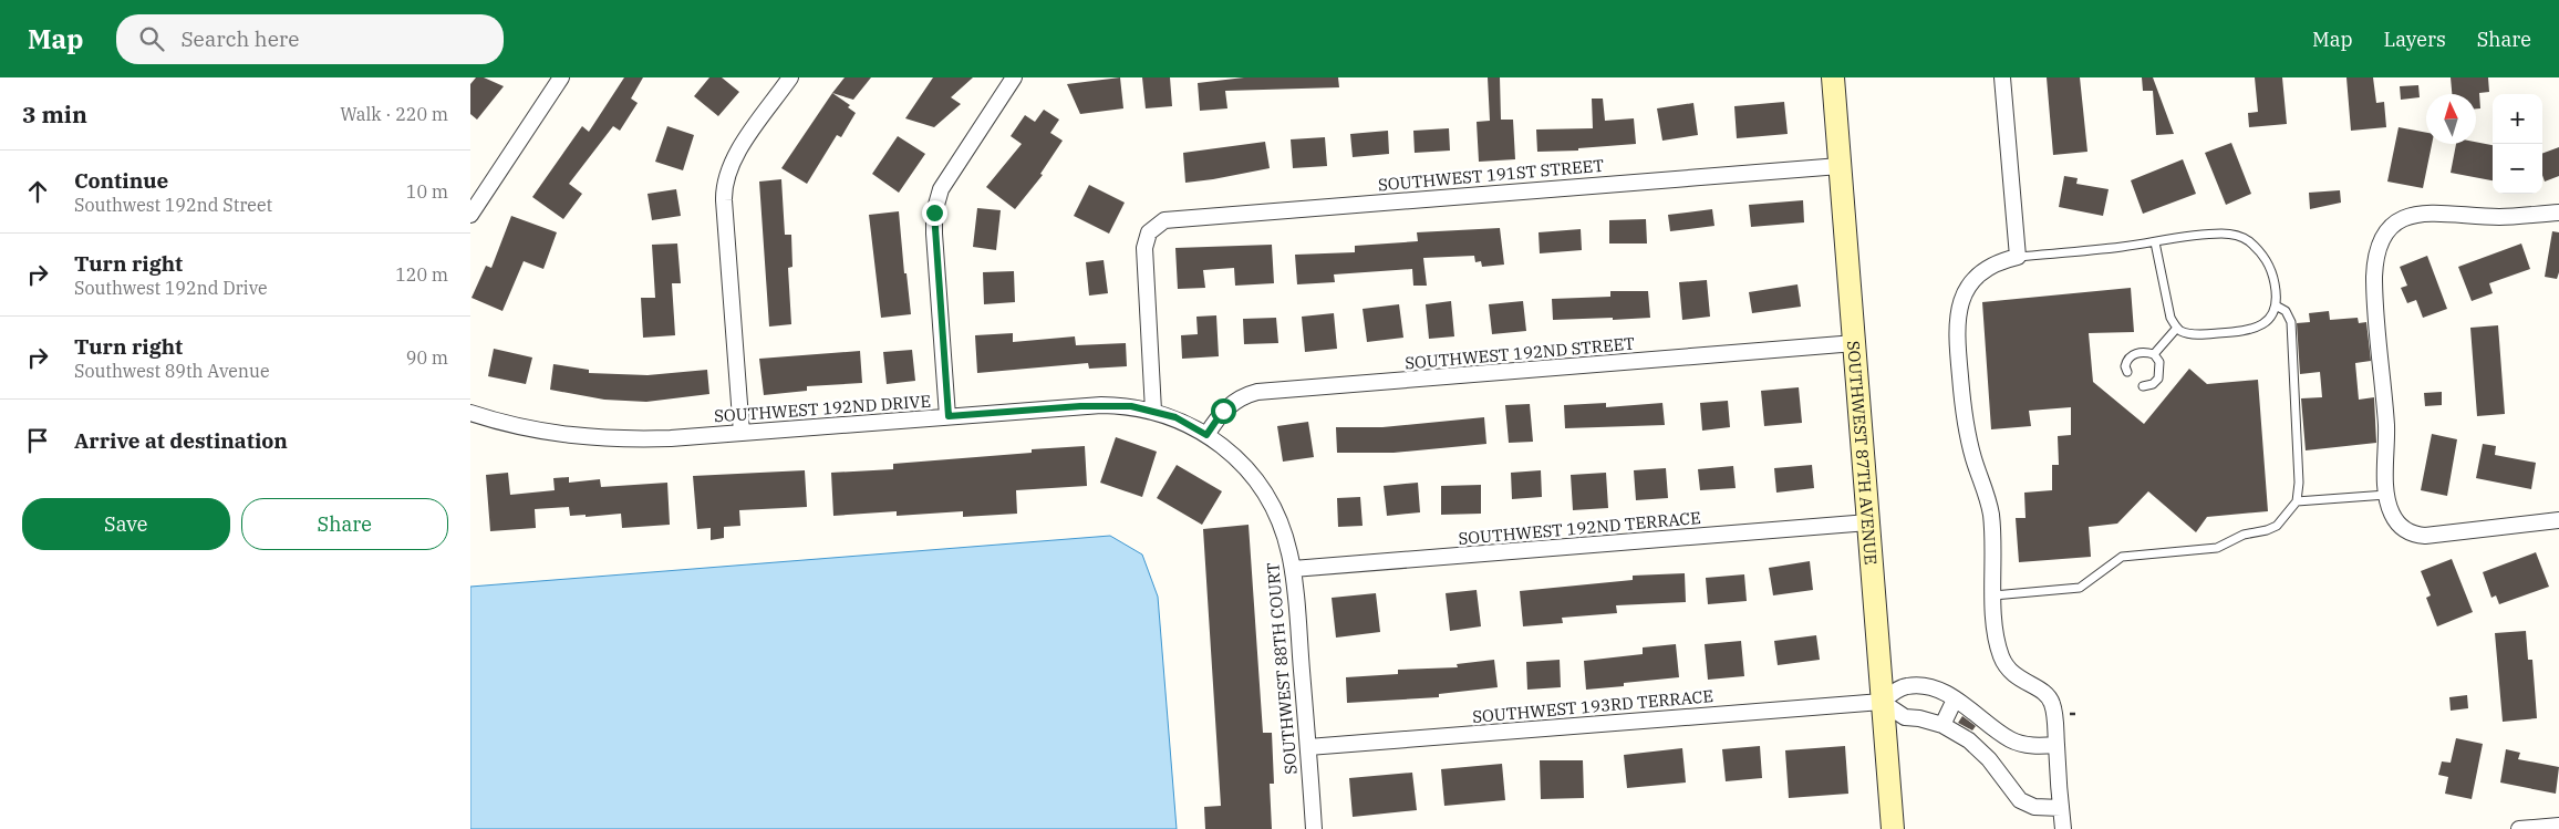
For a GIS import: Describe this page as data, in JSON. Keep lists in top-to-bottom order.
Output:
{
  "streets": {
    "street": [
      "SOUTHWEST 191ST STREET",
      "SOUTHWEST 192ND STREET",
      "SOUTHWEST 192ND DRIVE",
      "SOUTHWEST 87TH AVENUE",
      "SOUTHWEST 192ND TERRACE",
      "SOUTHWEST 88TH COURT",
      "SOUTHWEST 193RD TERRACE"
    ]
  },
  "crossings": [
    ["SOUTHWEST 191ST STREET", "SOUTHWEST 192ND DRIVE"],
    ["SOUTHWEST 191ST STREET", "SOUTHWEST 87TH AVENUE"],
    ["SOUTHWEST 192ND STREET", "SOUTHWEST 192ND DRIVE"],
    ["SOUTHWEST 192ND STREET", "SOUTHWEST 87TH AVENUE"],
    ["SOUTHWEST 192ND STREET", "SOUTHWEST 88TH COURT"],
    ["SOUTHWEST 192ND DRIVE", "SOUTHWEST 88TH COURT"],
    ["SOUTHWEST 87TH AVENUE", "SOUTHWEST 192ND TERRACE"],
    ["SOUTHWEST 87TH AVENUE", "SOUTHWEST 193RD TERRACE"],
    ["SOUTHWEST 192ND TERRACE", "SOUTHWEST 88TH COURT"],
    ["SOUTHWEST 88TH COURT", "SOUTHWEST 193RD TERRACE"]
  ],
  "north": "top",
  "page": {
    "header": "Map",
    "search": "Search here",
    "nav": ["Map", "Layers", "Share"],
    "heading": ["3 min", "Walk · 220 m"],
    "map_buttons": ["+", "−"],
    "list": [
      ["Continue", "Southwest 192nd Street", "10 m"],
      ["Turn right", "Southwest 192nd Drive", "120 m"],
      ["Turn right", "Southwest 89th Avenue", "90 m"],
      "Arrive at destination"
    ],
    "buttons": ["Save", "Share"]
  }
}
